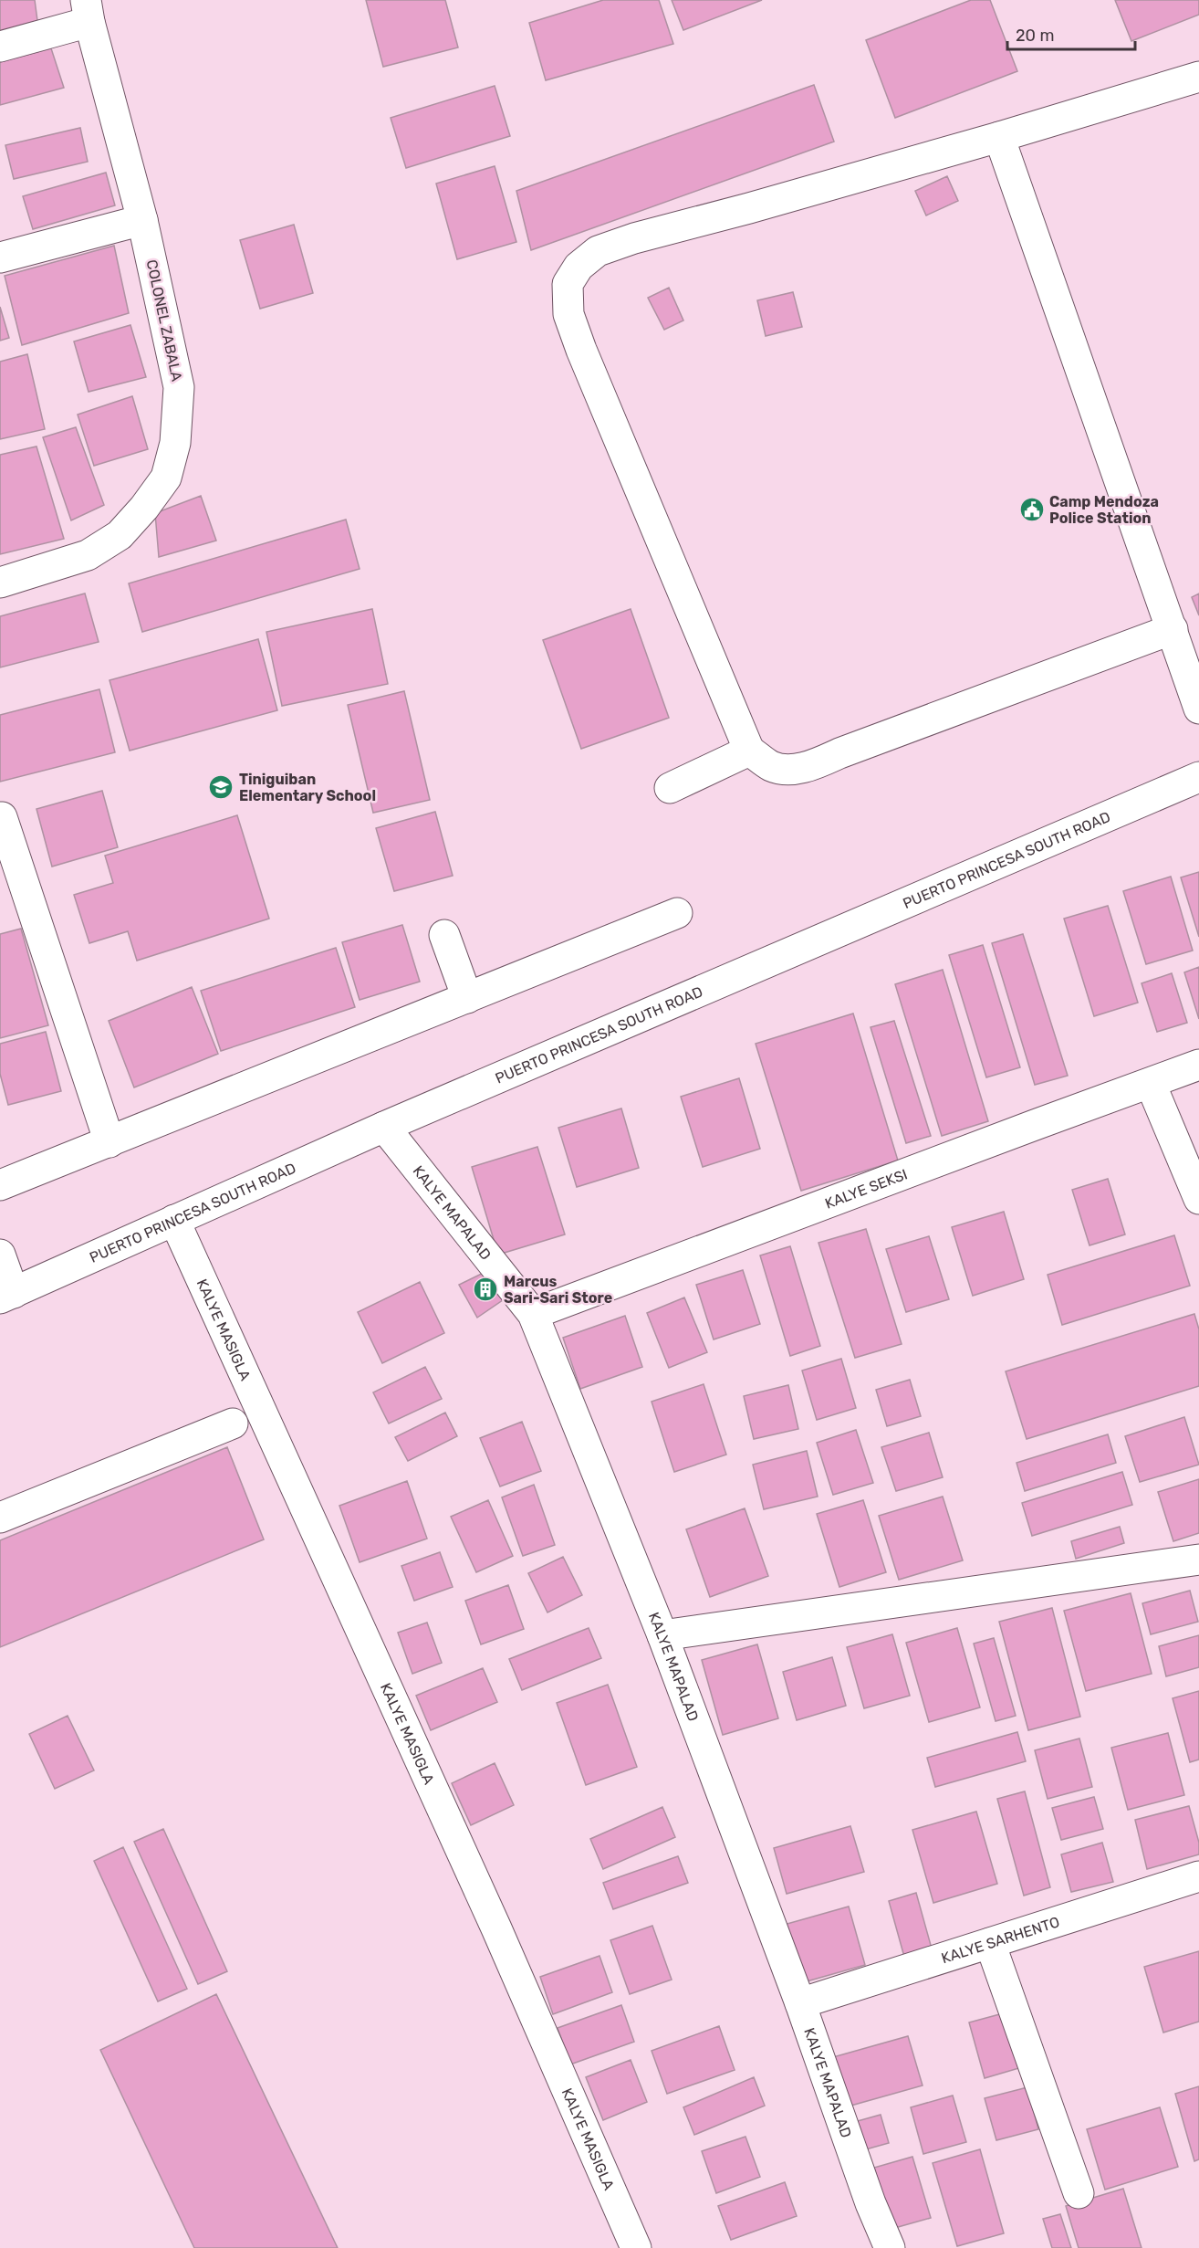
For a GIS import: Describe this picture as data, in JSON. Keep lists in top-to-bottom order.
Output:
{
  "streets": {
    "street": [
      "COLONEL ZABALA",
      "PUERTO PRINCESA SOUTH ROAD",
      "KALYE SEKSI",
      "KALYE MAPALAD",
      "KALYE MASIGLA",
      "KALYE SARHENTO"
    ]
  },
  "crossings": [
    ["PUERTO PRINCESA SOUTH ROAD", "KALYE MAPALAD"],
    ["PUERTO PRINCESA SOUTH ROAD", "KALYE MASIGLA"],
    ["KALYE SEKSI", "KALYE MAPALAD"],
    ["KALYE MAPALAD", "KALYE SARHENTO"]
  ],
  "places": {
    "public building": ["Camp Mendoza Police Station"],
    "school or university": ["Tiniguiban Elementary School"],
    "building": ["Marcus Sari-Sari Store"]
  },
  "scale_bar": "20 m"
}
